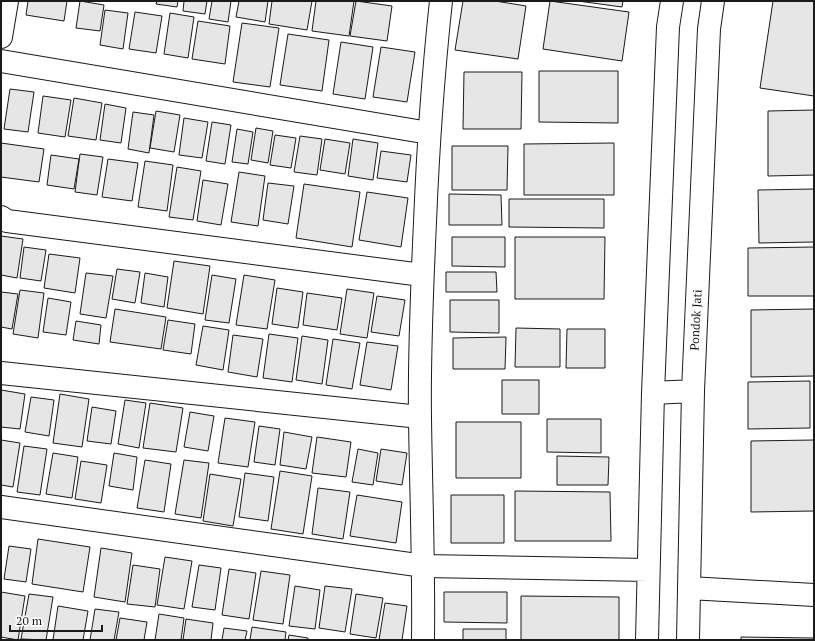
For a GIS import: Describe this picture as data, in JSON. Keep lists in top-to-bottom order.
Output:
{
  "streets": {
    "street": ["Pondok Jati"]
  },
  "scale_bar": "20 m"
}
